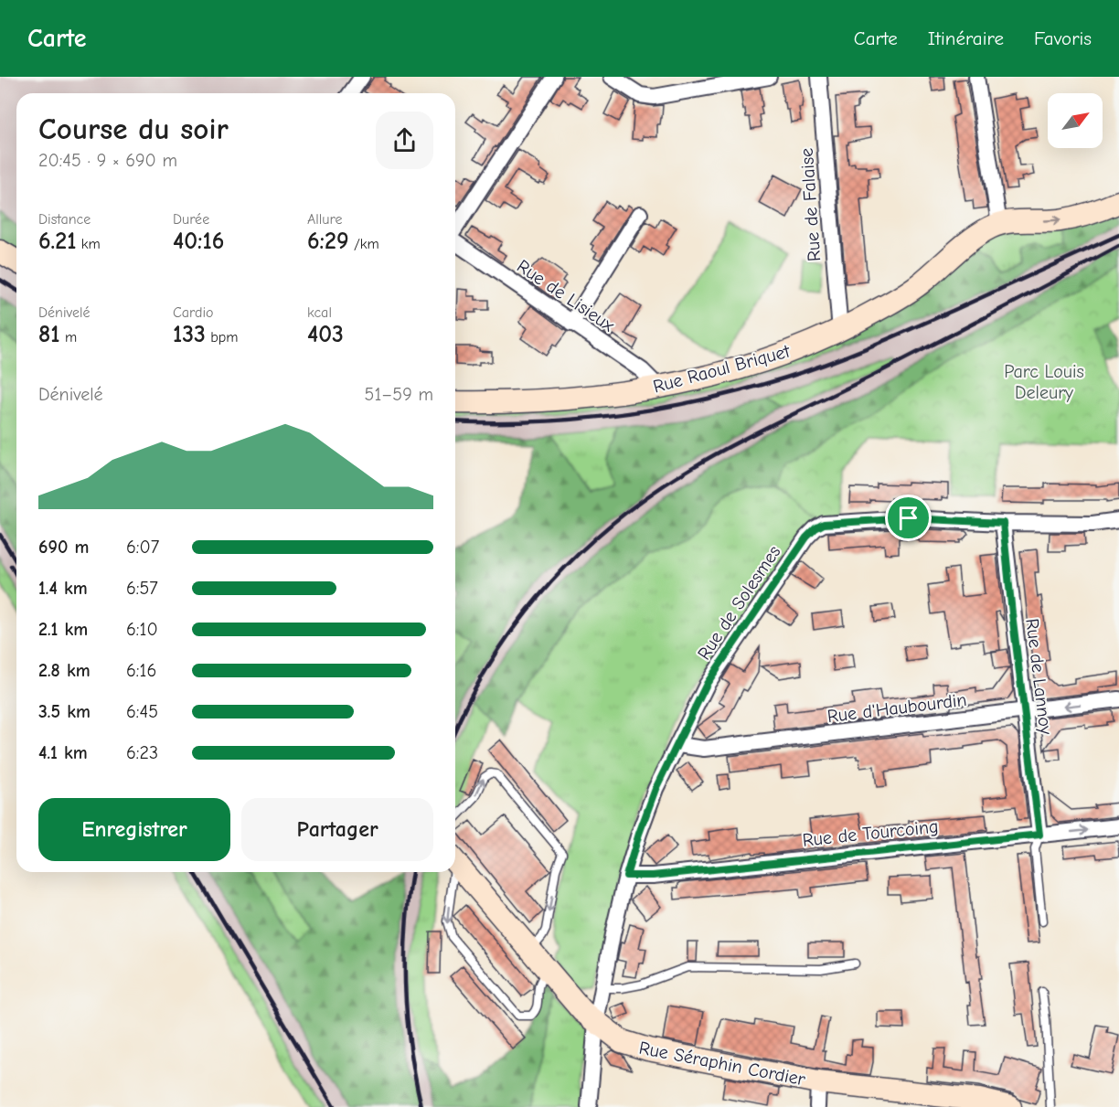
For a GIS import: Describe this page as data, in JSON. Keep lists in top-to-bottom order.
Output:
{
  "streets": {
    "street": [
      "Rue de Falaise",
      "Rue de Lisieux",
      "Rue Raoul Briquet",
      "Rue de Solesmes",
      "Rue de Lannoy",
      "Rue d'Haubourdin",
      "Rue de Tourcoing",
      "Rue Séraphin Cordier"
    ]
  },
  "crossings": [
    ["Rue de Falaise", "Rue Raoul Briquet"],
    ["Rue de Lisieux", "Rue Raoul Briquet"],
    ["Rue de Solesmes", "Rue de Lannoy"],
    ["Rue de Solesmes", "Rue d'Haubourdin"],
    ["Rue de Solesmes", "Rue de Tourcoing"],
    ["Rue de Solesmes", "Rue Séraphin Cordier"],
    ["Rue de Lannoy", "Rue d'Haubourdin"],
    ["Rue de Lannoy", "Rue de Tourcoing"]
  ],
  "parks": ["Parc Louis Deleury"],
  "north": "top right",
  "page": {
    "header": "Carte",
    "nav": ["Carte", "Itinéraire", "Favoris"],
    "heading": ["Course du soir", "20:45 · 9 × 690 m"],
    "stats": [
      ["Distance", "6.21 km"],
      ["Durée", "40:16"],
      ["Allure", "6:29 /km"],
      ["Dénivelé", "81 m"],
      ["Cardio", "133 bpm"],
      ["kcal", "403"]
    ],
    "chart": ["Dénivelé", "51–59 m"],
    "list": [
      {
        "name": "690 m",
        "note": "6:07"
      },
      {
        "name": "1.4 km",
        "note": "6:57"
      },
      {
        "name": "2.1 km",
        "note": "6:10"
      },
      {
        "name": "2.8 km",
        "note": "6:16"
      },
      {
        "name": "3.5 km",
        "note": "6:45"
      },
      {
        "name": "4.1 km",
        "note": "6:23"
      }
    ],
    "buttons": ["Enregistrer", "Partager"]
  }
}
